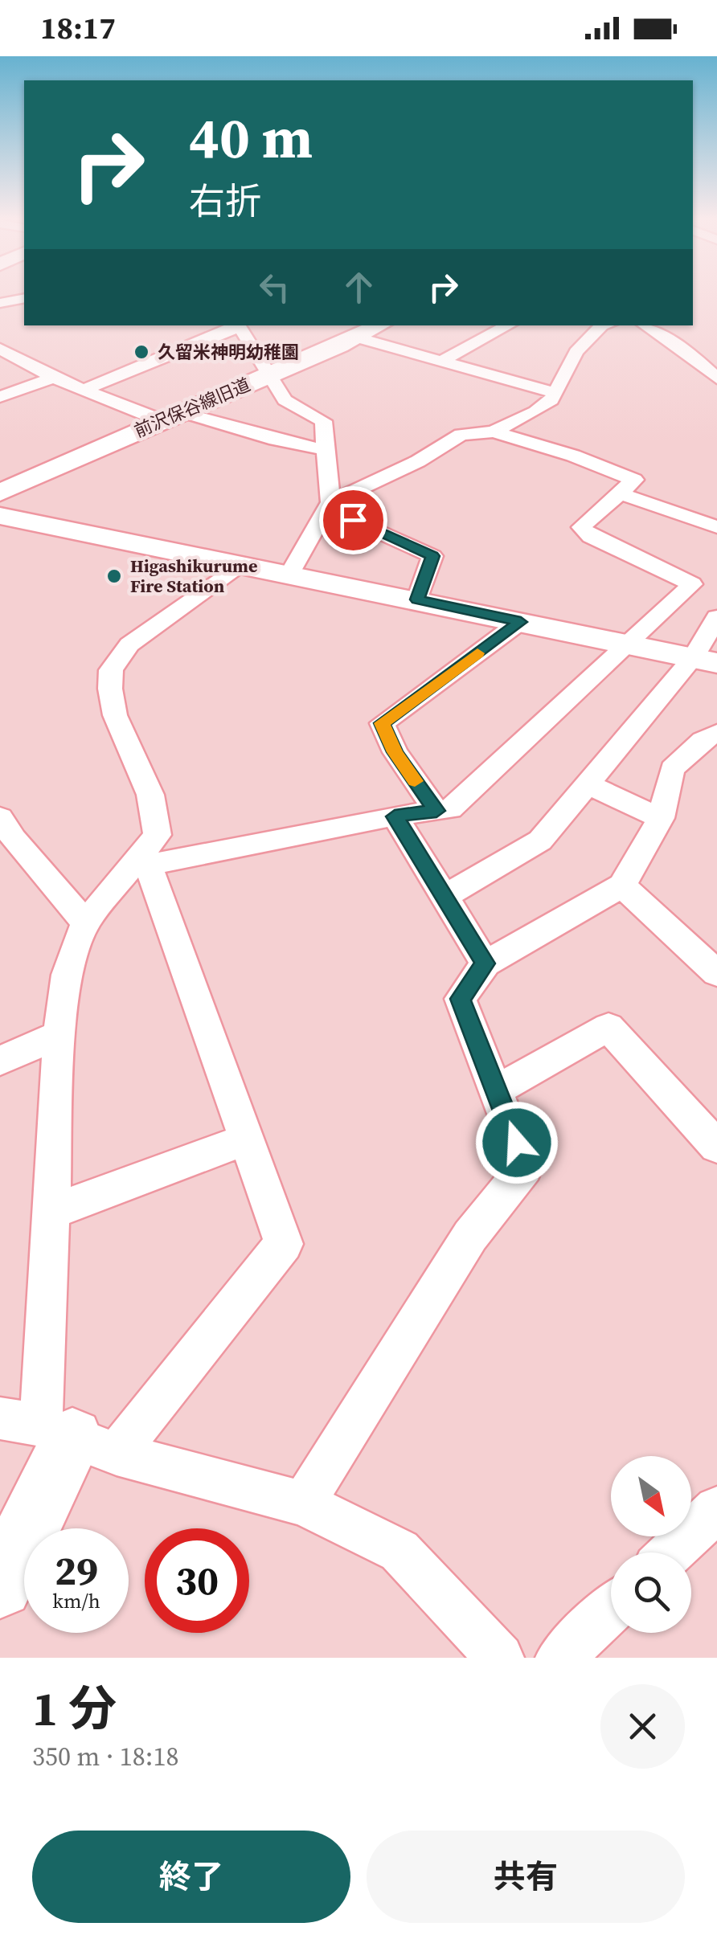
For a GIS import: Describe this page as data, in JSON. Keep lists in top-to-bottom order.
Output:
{
  "streets": {
    "street": ["前沢保谷線旧道"]
  },
  "places": ["久留米神明幼稚園", "Higashikurume Fire Station"],
  "north": "bottom right",
  "page": {
    "status": "18:17",
    "turn": ["40 m", "右折"],
    "speed": "29 km/h",
    "limit": "30",
    "heading": ["1 分", "350 m · 18:18"],
    "buttons": ["終了", "共有"]
  }
}
